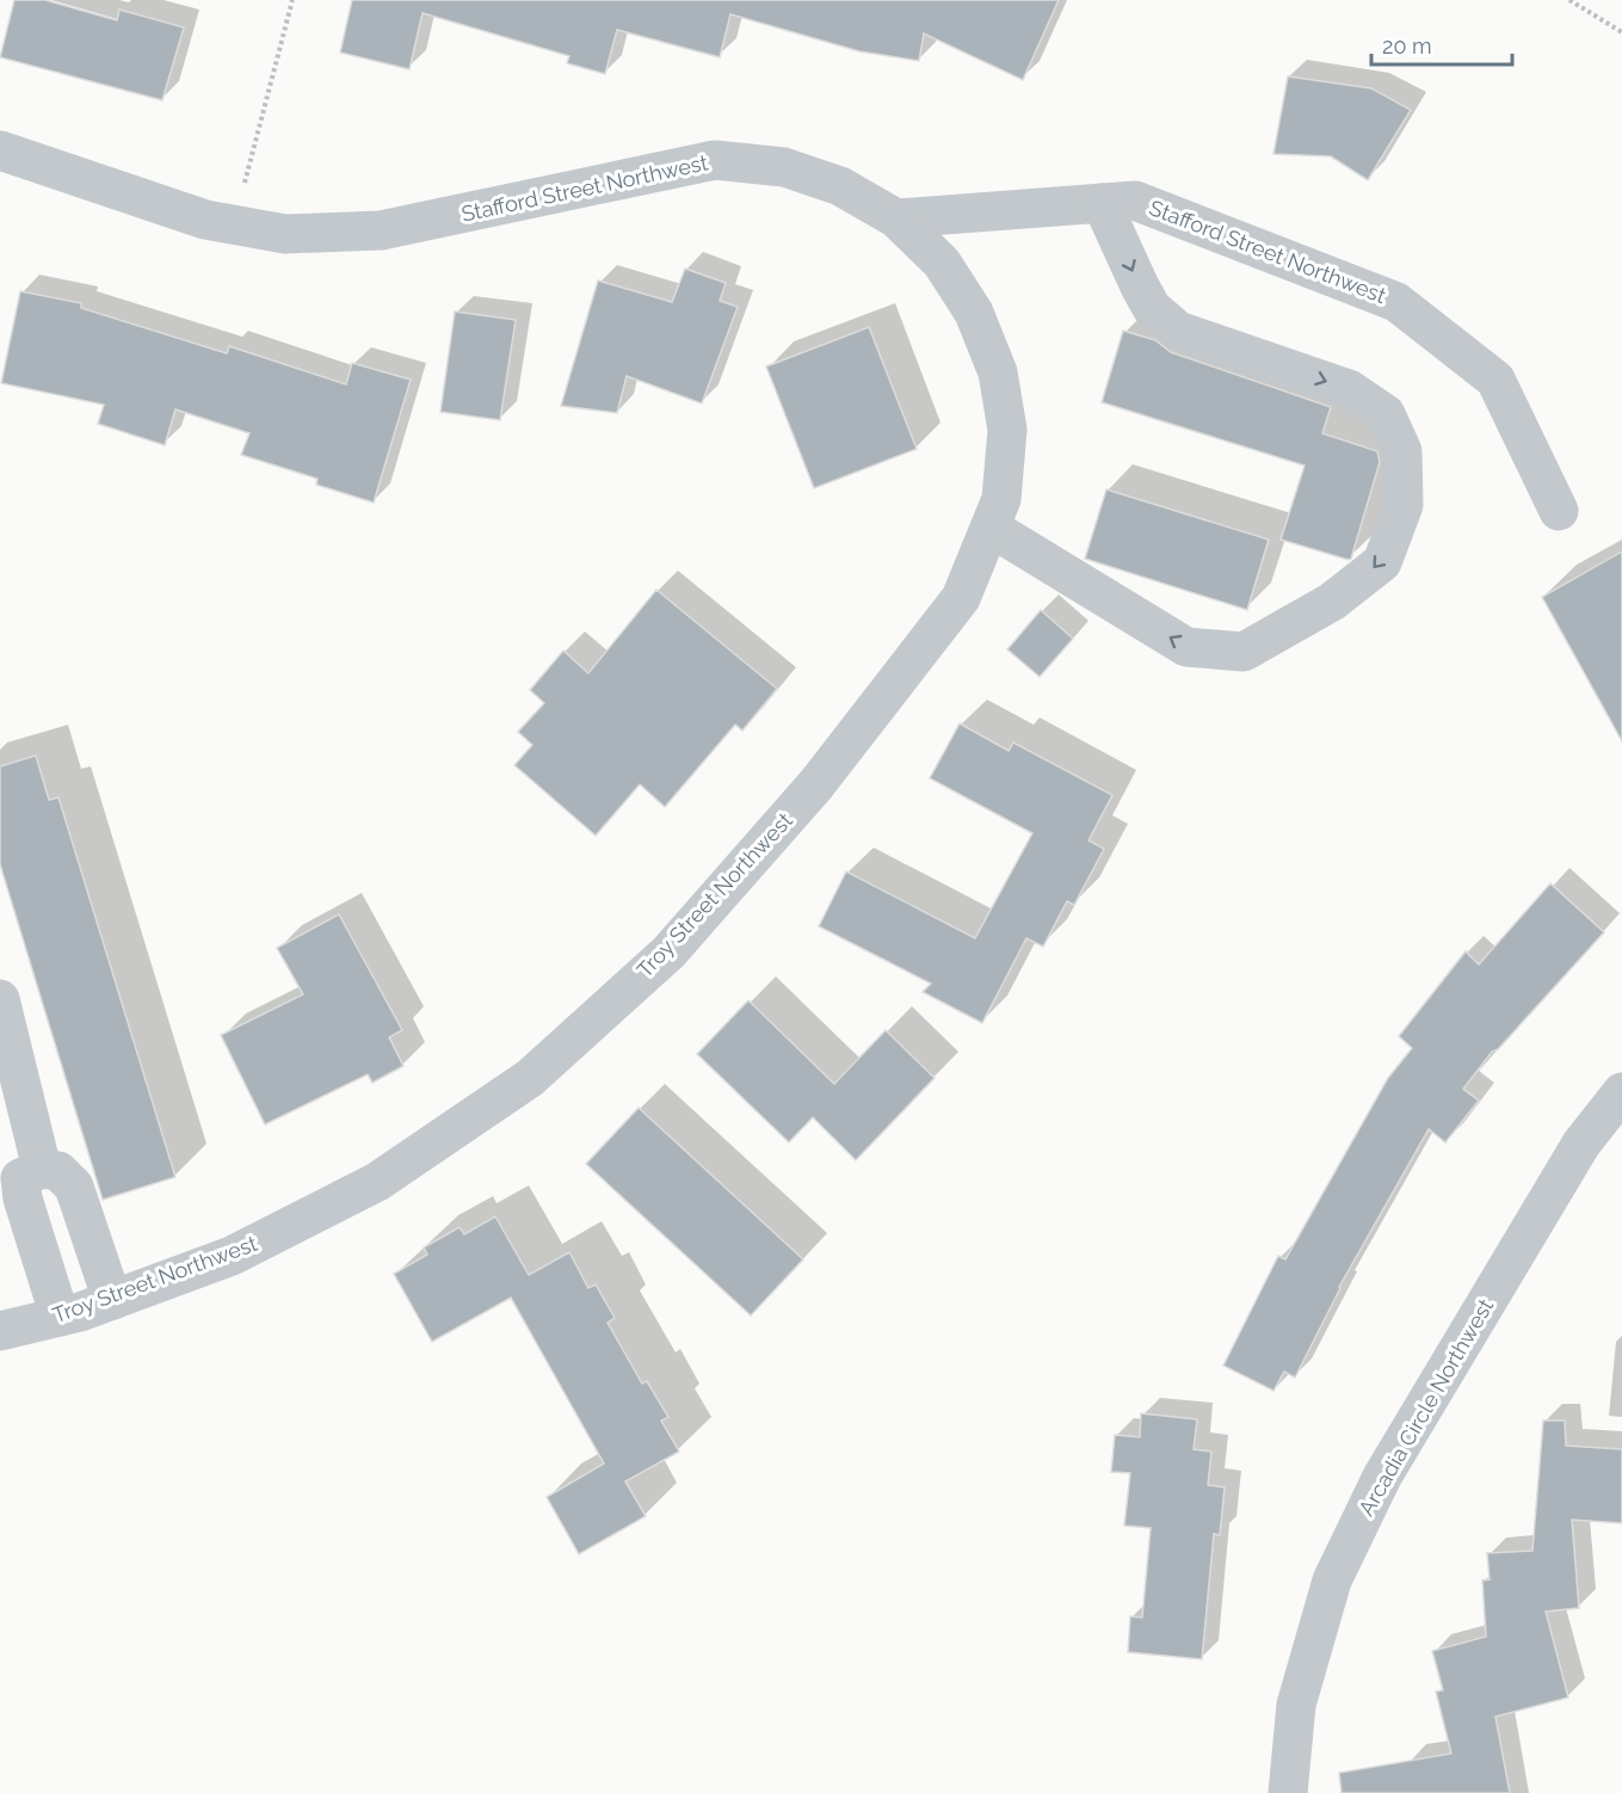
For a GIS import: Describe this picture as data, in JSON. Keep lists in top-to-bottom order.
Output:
{
  "streets": {
    "street": ["Stafford Street Northwest", "Troy Street Northwest", "Arcadia Circle Northwest"]
  },
  "crossings": [
    ["Stafford Street Northwest", "Troy Street Northwest"]
  ],
  "scale_bar": "20 m"
}
